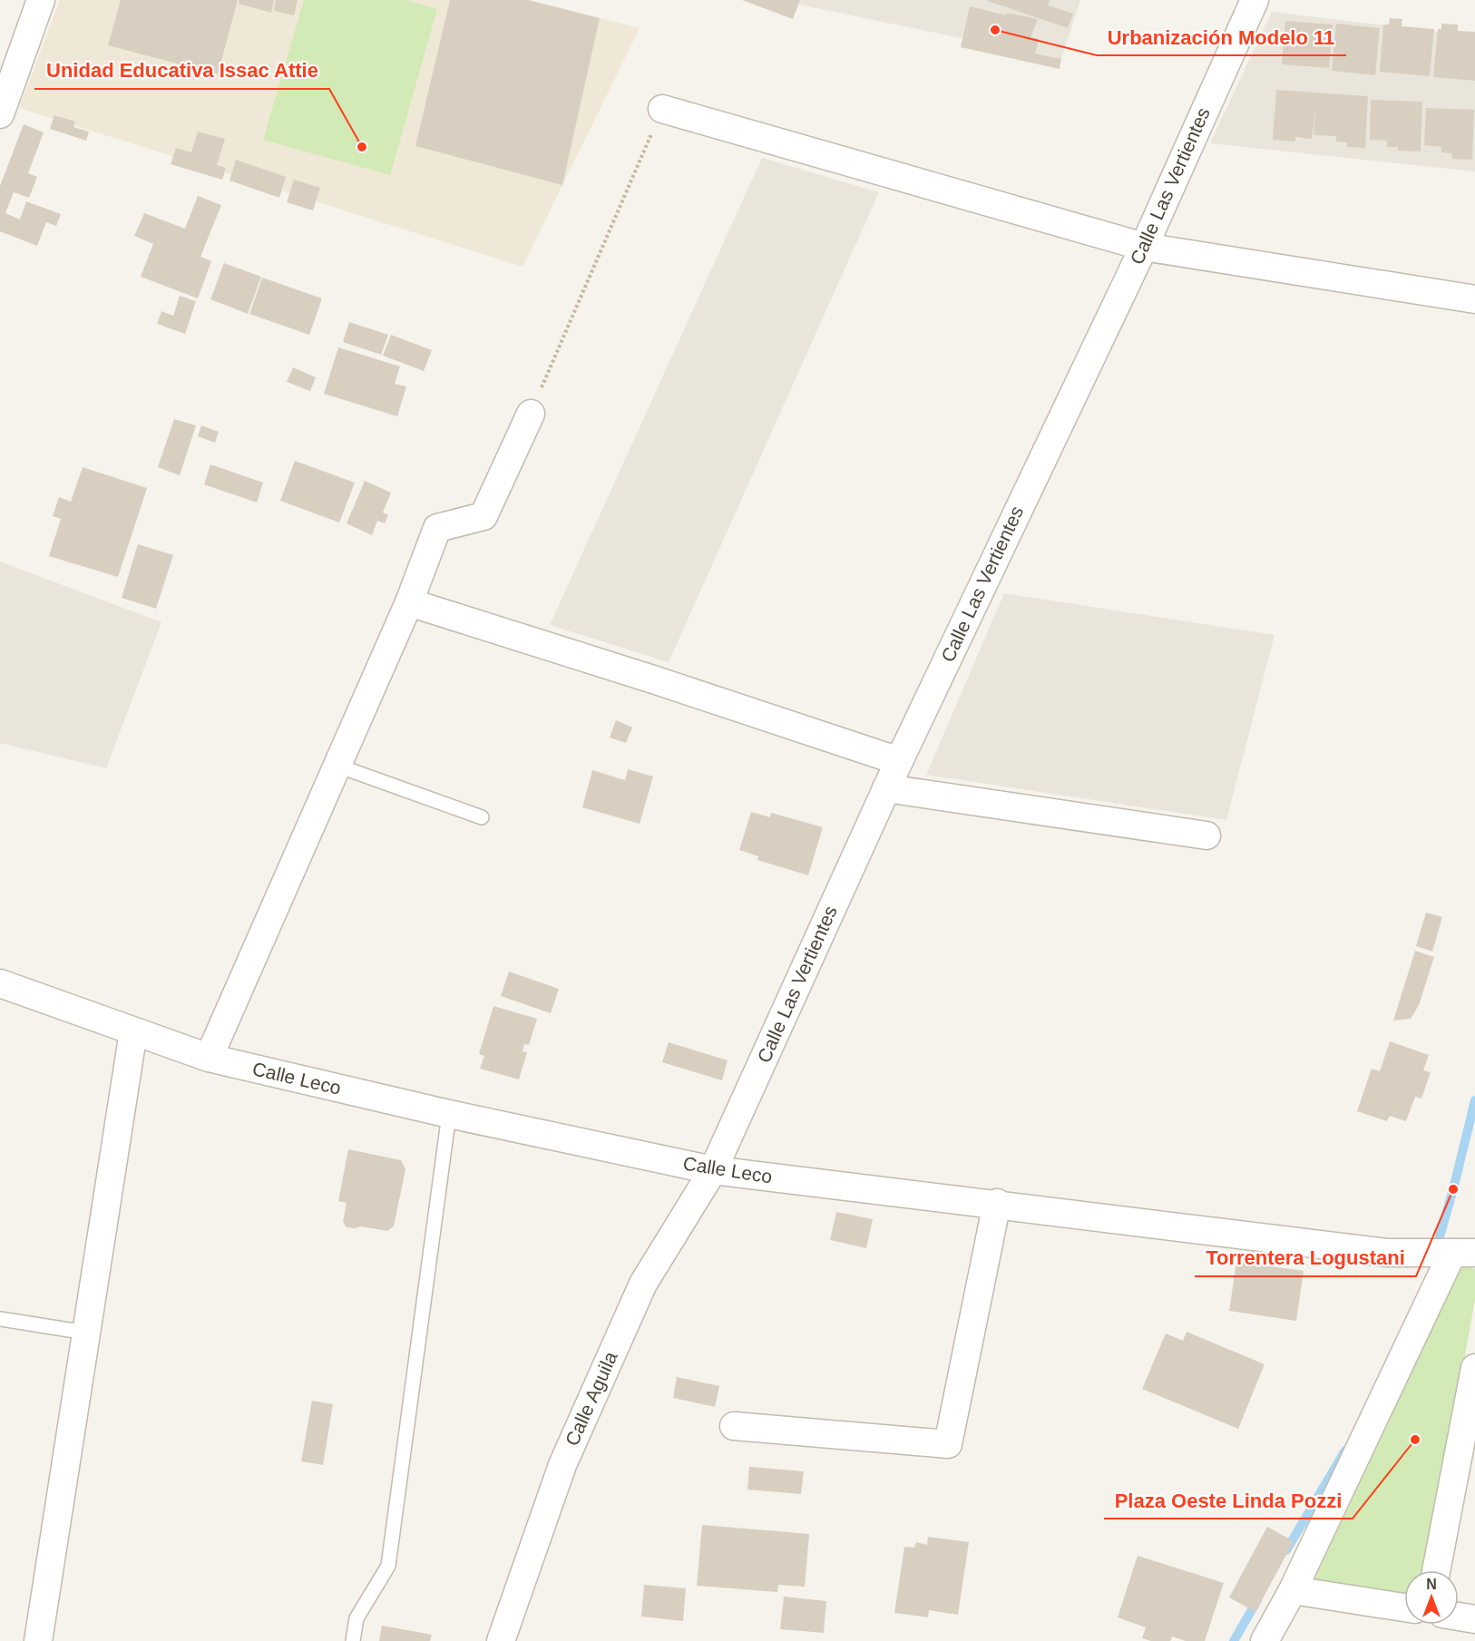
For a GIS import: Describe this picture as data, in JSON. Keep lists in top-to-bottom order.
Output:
{
  "streets": {
    "street": ["Calle Las Vertientes", "Calle Leco", "Calle Aguila"]
  },
  "crossings": [
    ["Calle Las Vertientes", "Calle Leco"],
    ["Calle Las Vertientes", "Calle Aguila"],
    ["Calle Leco", "Calle Aguila"]
  ],
  "places": [
    "Urbanización Modelo 11",
    "Unidad Educativa Issac Attie",
    "Torrentera Logustani",
    "Plaza Oeste Linda Pozzi"
  ],
  "north": "top"
}
